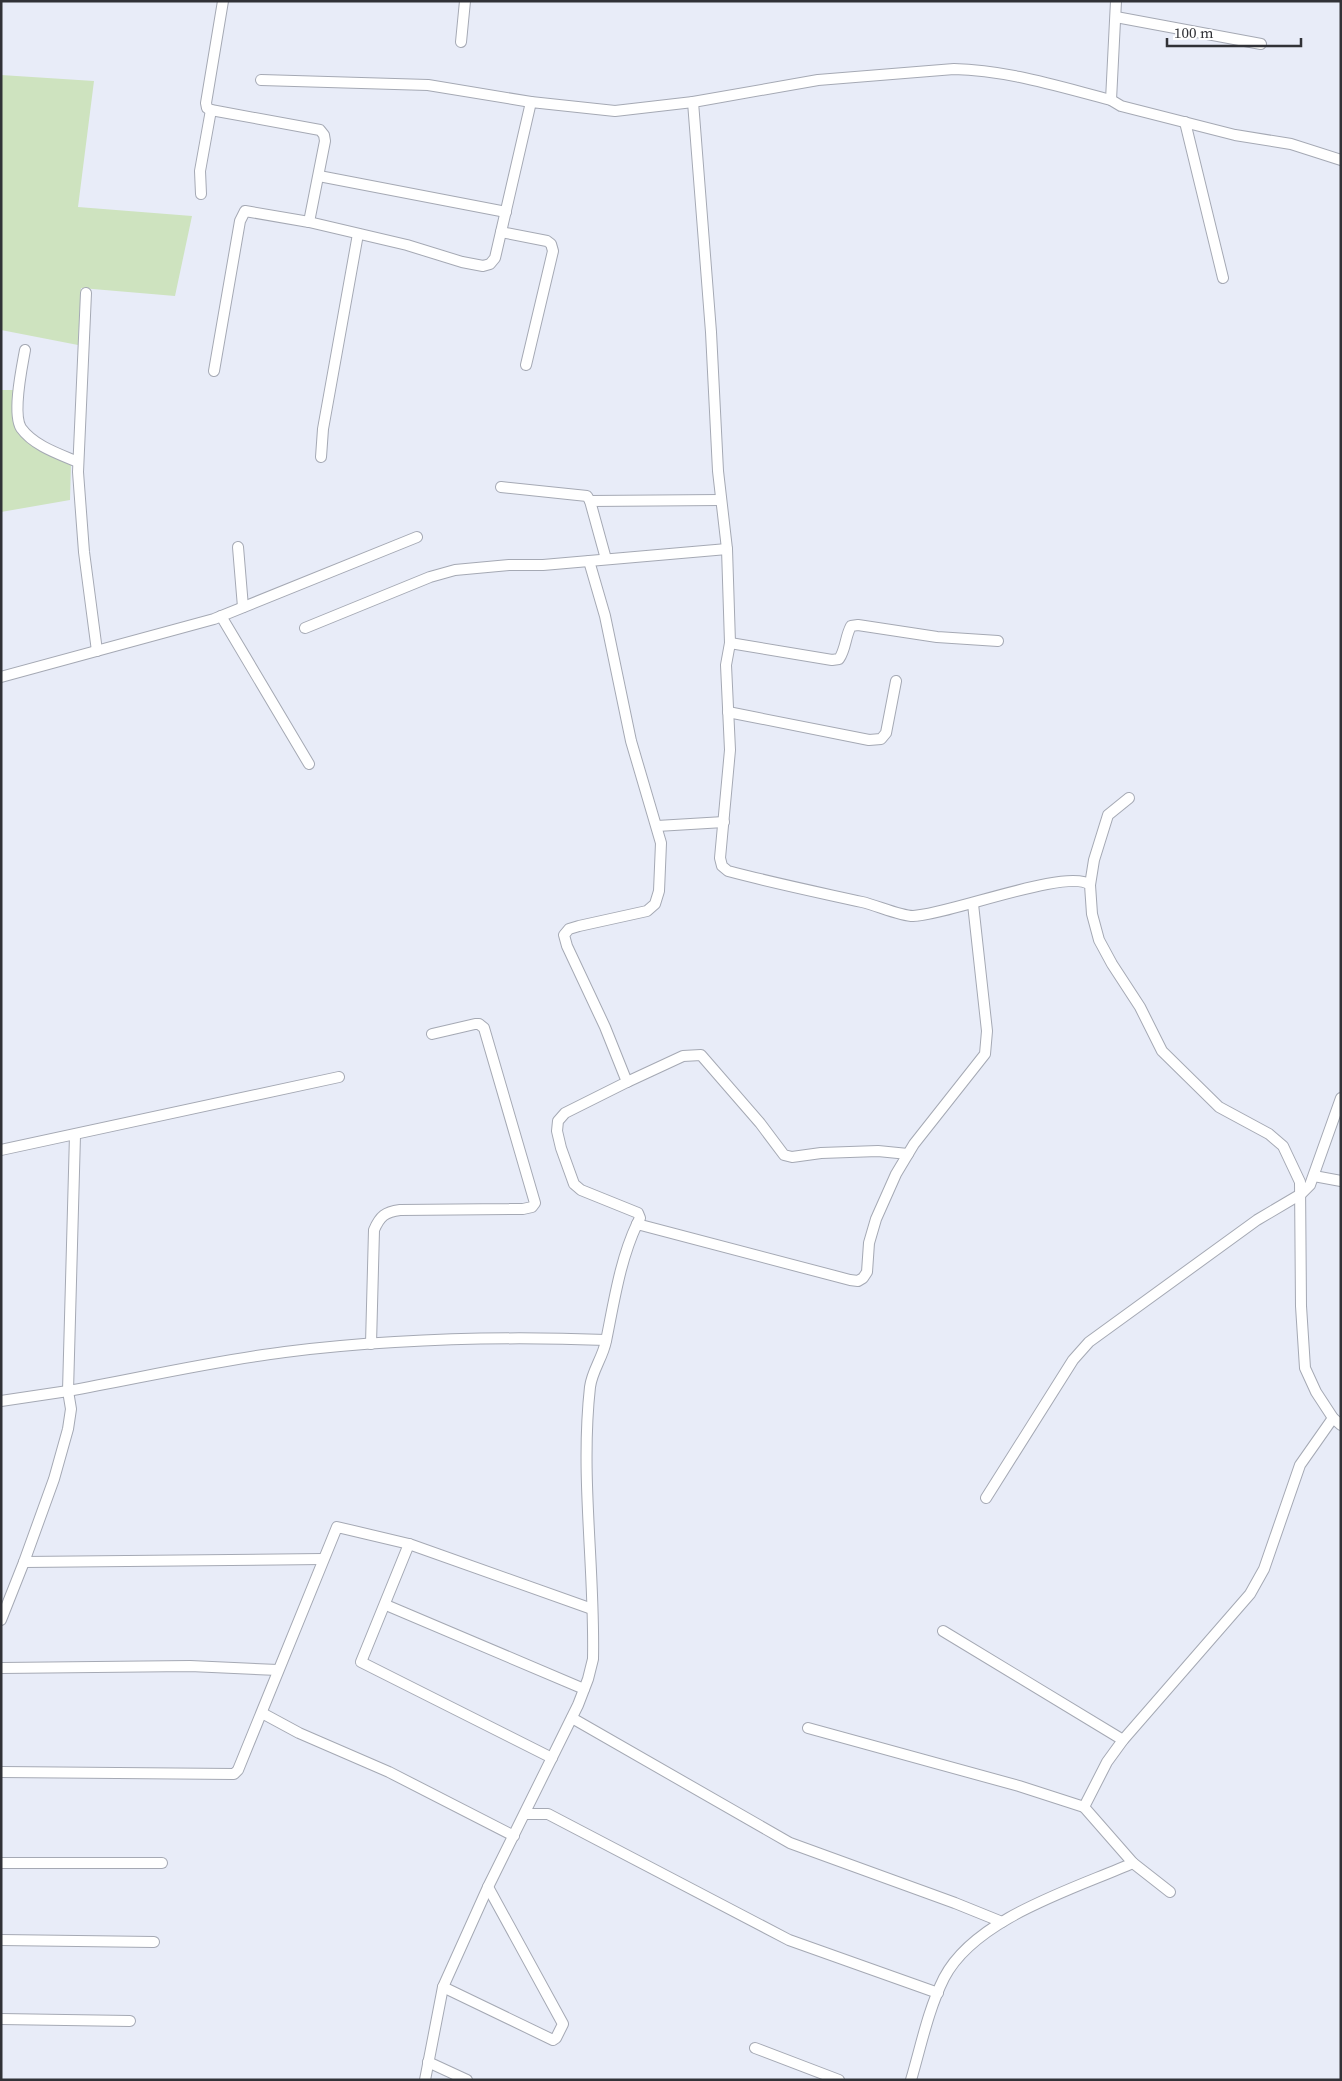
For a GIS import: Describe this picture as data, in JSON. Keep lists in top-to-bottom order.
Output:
{
  "scale_bar": "100 m"
}
